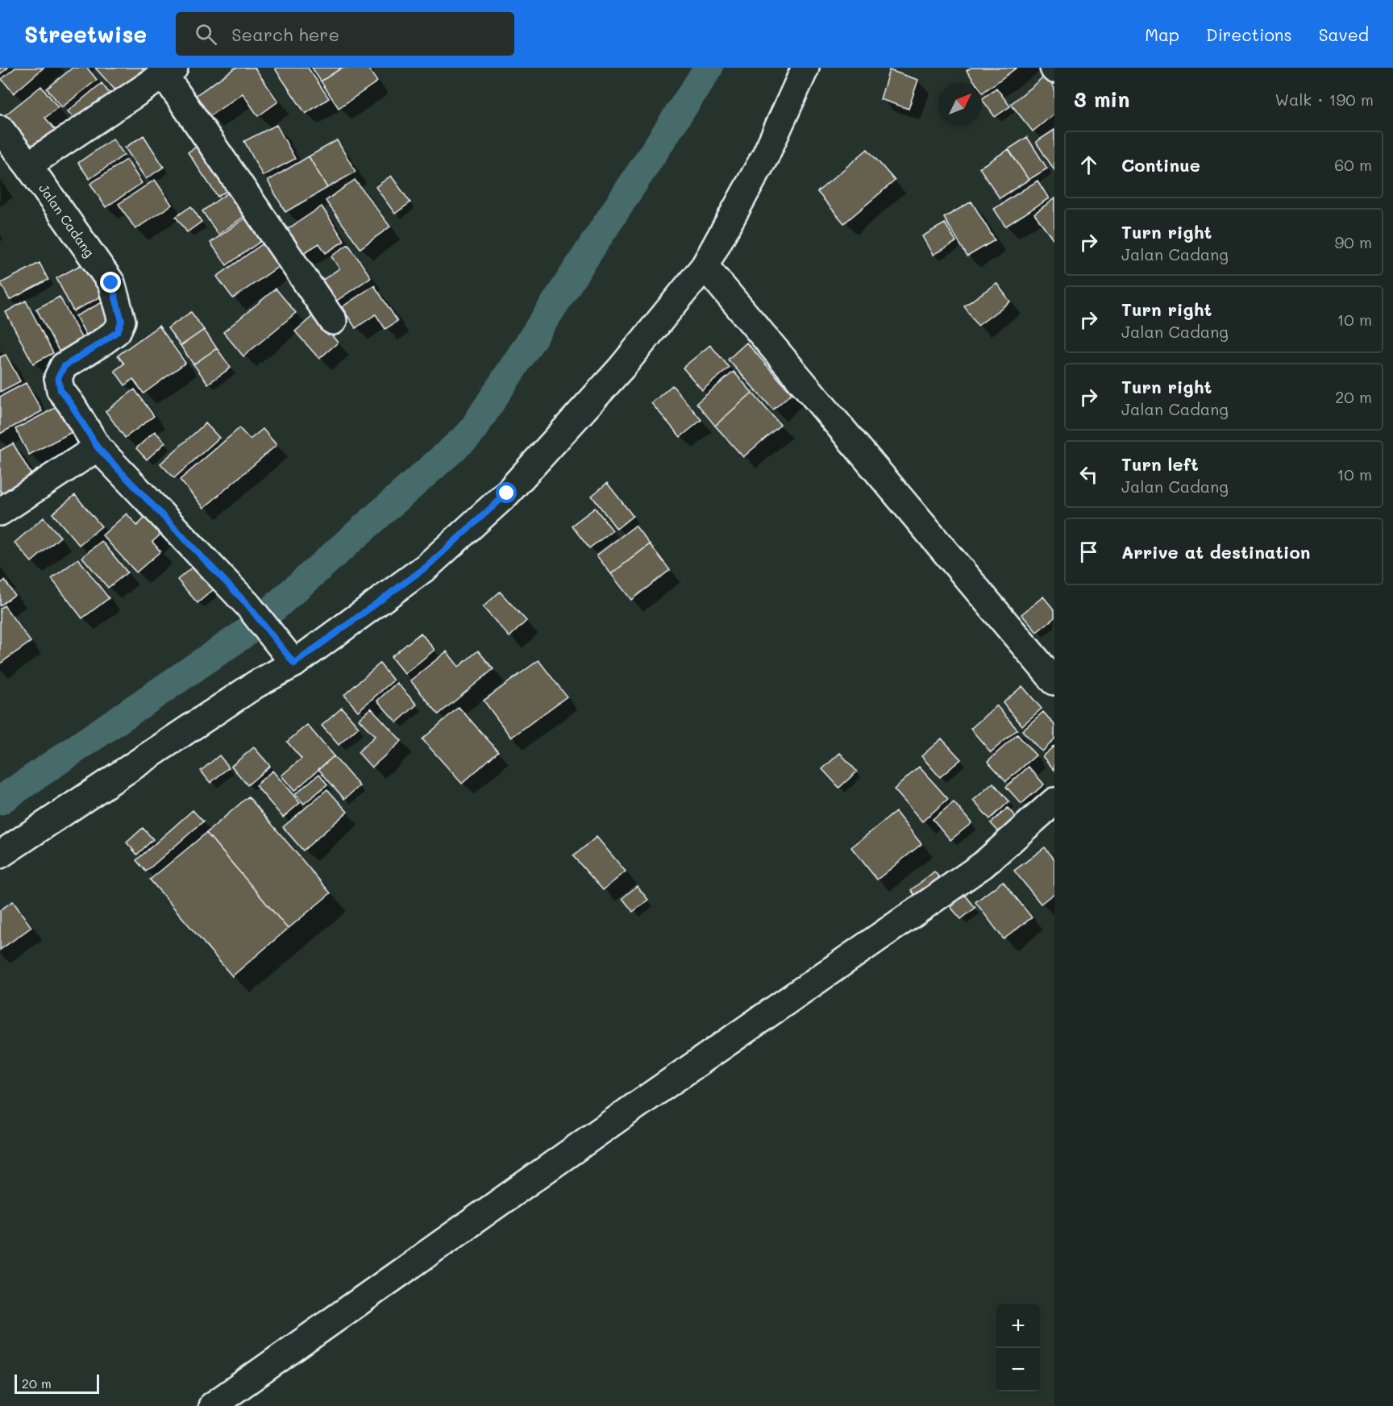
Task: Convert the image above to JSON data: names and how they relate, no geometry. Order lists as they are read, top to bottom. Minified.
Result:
{"streets":{"street":["Jalan Cadang"]},"scale_bar":"20 m","north":"top right","page":{"header":"Streetwise","search":"Search here","nav":["Map","Directions","Saved"],"heading":["3 min","Walk · 190 m"],"list":[["Continue","60 m"],["Turn right","Jalan Cadang","90 m"],["Turn right","Jalan Cadang","10 m"],["Turn right","Jalan Cadang","20 m"],["Turn left","Jalan Cadang","10 m"],"Arrive at destination"],"map_buttons":["+","−"],"scale":"20 m"}}
